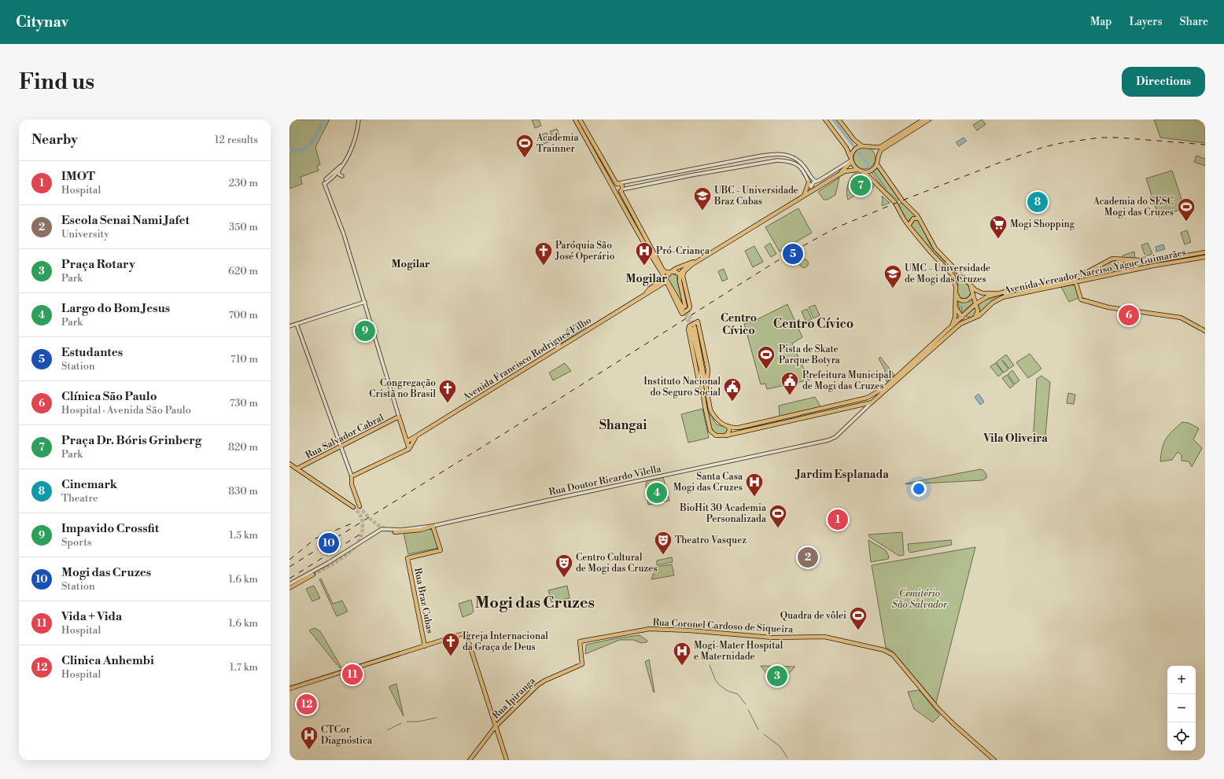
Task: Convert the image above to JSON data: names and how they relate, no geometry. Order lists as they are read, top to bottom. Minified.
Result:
{"streets":{"main road":["Avenida Vereador Narciso Yague Guimarães","Avenida Francisco Rodrigues Filho","Rua Salvador Cabral","Rua Braz Cubas","Rua Coronel Cardoso de Siqueira","Rua Ipiranga"],"street":["Rua Doutor Ricardo Vilella"]},"crossings":[["Avenida Vereador Narciso Yague Guimarães","Rua Doutor Ricardo Vilella"],["Rua Doutor Ricardo Vilella","Rua Braz Cubas"],["Rua Coronel Cardoso de Siqueira","Rua Ipiranga"]],"districts":["Mogilar","Mogilar","Centro Cívico","Centro Cívico","Shangai","Vila Oliveira","Jardim Esplanada","Mogi das Cruzes"],"parks":["Cemitério São Salvador"],"places":{"sports":["Academia Trainner","Academia do SESC Mogi das Cruzes","Pista de Skate Parque Botyra","BioHit 30 Academia Personalizada","Quadra de vôlei"],"school or university":["UBC - Universidade Braz Cubas","UMC - Universidade de Mogi das Cruzes"],"supermarket":["Mogi Shopping"],"church":["Paróquia São José Operário","Congregação Cristã no Brasil","Igreja Internacional da Graça de Deus"],"hospital":["Pró-Criança","Santa Casa Mogi das Cruzes","Mogi-Mater Hospital e Maternidade","CTCor Diagnóstica"],"public building":["Prefeitura Municipal de Mogi das Cruzes","Instituto Nacional do Seguro Social"],"theatre":["Theatro Vasquez","Centro Cultural de Mogi das Cruzes"]},"page":{"header":"Citynav","nav":["Map","Layers","Share"],"buttons":"Directions","title":"Find us","heading":["Nearby","12 results"],"list":[{"mark":"1","name":"IMOT","note":"Hospital","value":"230 m"},{"mark":"2","name":"Escola Senai Nami Jafet","note":"University","value":"350 m"},{"mark":"3","name":"Praça Rotary","note":"Park","value":"620 m"},{"mark":"4","name":"Largo do Bom Jesus","note":"Park","value":"700 m"},{"mark":"5","name":"Estudantes","note":"Station","value":"710 m"},{"mark":"6","name":"Clínica São Paulo","note":"Hospital · Avenida São Paulo","value":"730 m"},{"mark":"7","name":"Praça Dr. Bóris Grinberg","note":"Park","value":"820 m"},{"mark":"8","name":"Cinemark","note":"Theatre","value":"830 m"},{"mark":"9","name":"Impavido Crossfit","note":"Sports","value":"1.5 km"},{"mark":"10","name":"Mogi das Cruzes","note":"Station","value":"1.6 km"},{"mark":"11","name":"Vida + Vida","note":"Hospital","value":"1.6 km"},{"mark":"12","name":"Clinica Anhembi","note":"Hospital","value":"1.7 km"}],"pins":["7","8","5","6","9","4","1","10","2","11","3","12"],"map_buttons":["+","−"]}}
